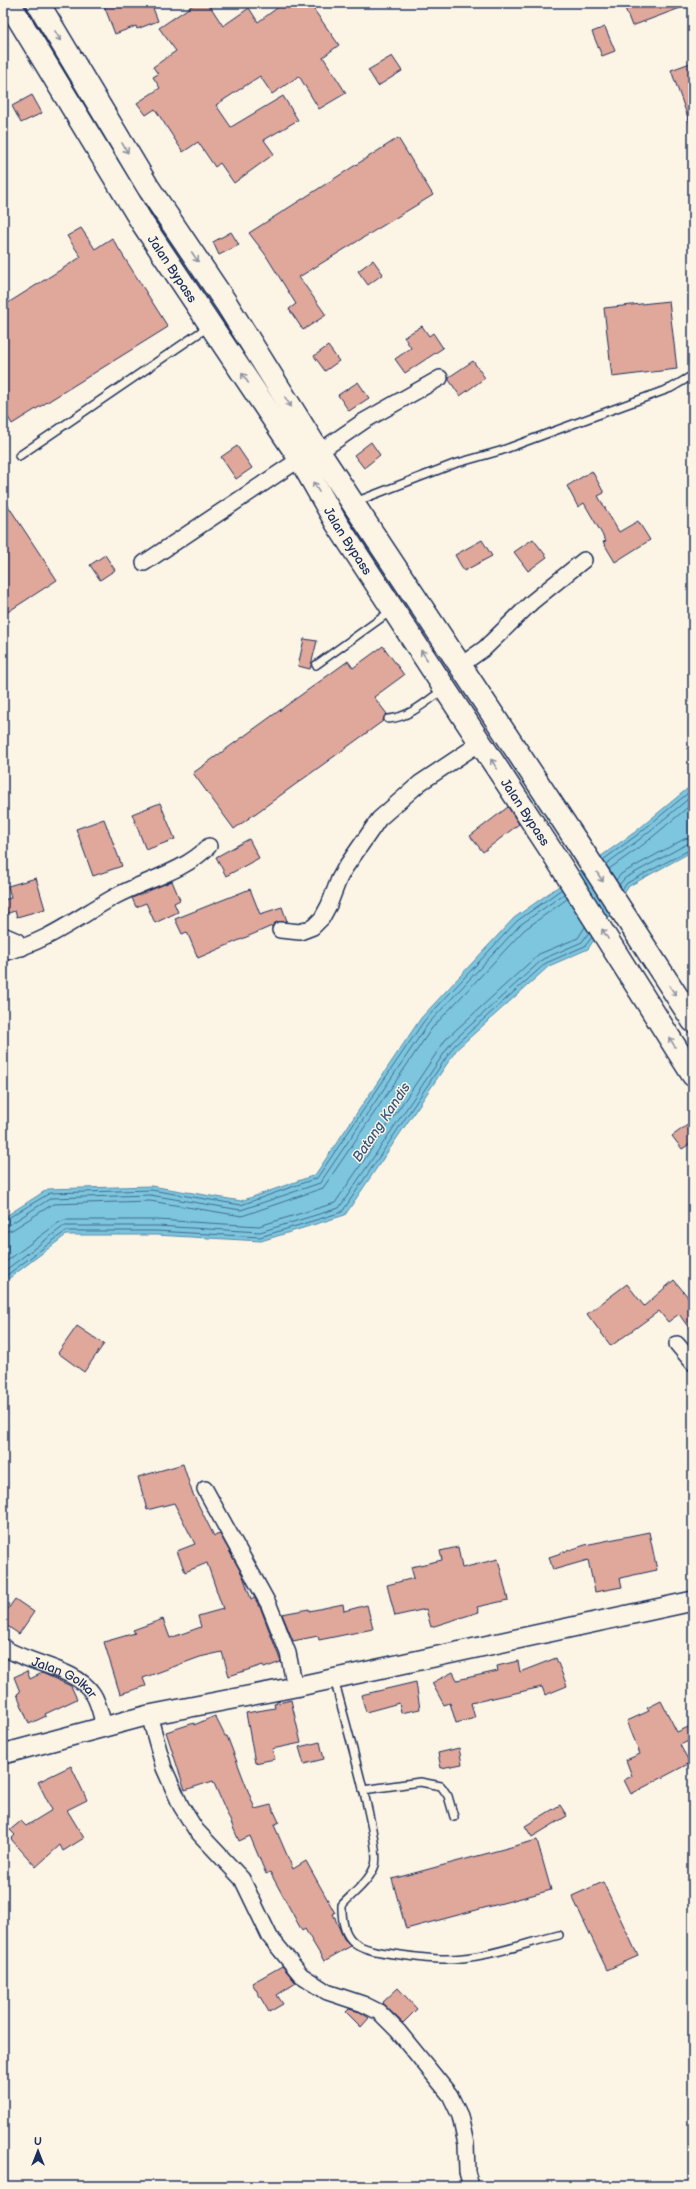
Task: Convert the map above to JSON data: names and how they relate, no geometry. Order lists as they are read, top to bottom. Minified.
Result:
{"streets":{"highway":["Jalan Bypass"],"street":["Jalan Golkar"]},"water":["Batang Kandis"],"north":"top"}
